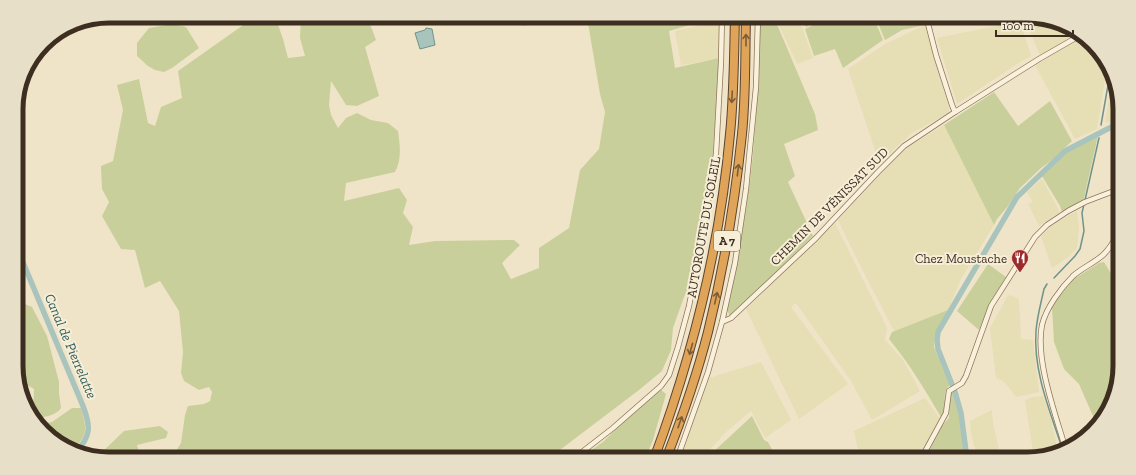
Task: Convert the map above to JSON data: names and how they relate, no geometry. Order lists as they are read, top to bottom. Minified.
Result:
{"streets":{"highway":["AUTOROUTE DU SOLEIL","A 7"],"street":["CHEMIN DE VÉNISSAT SUD"]},"water":["Canal de Pierrelatte"],"places":{"restaurant":["Chez Moustache"]},"scale_bar":"100 m"}
